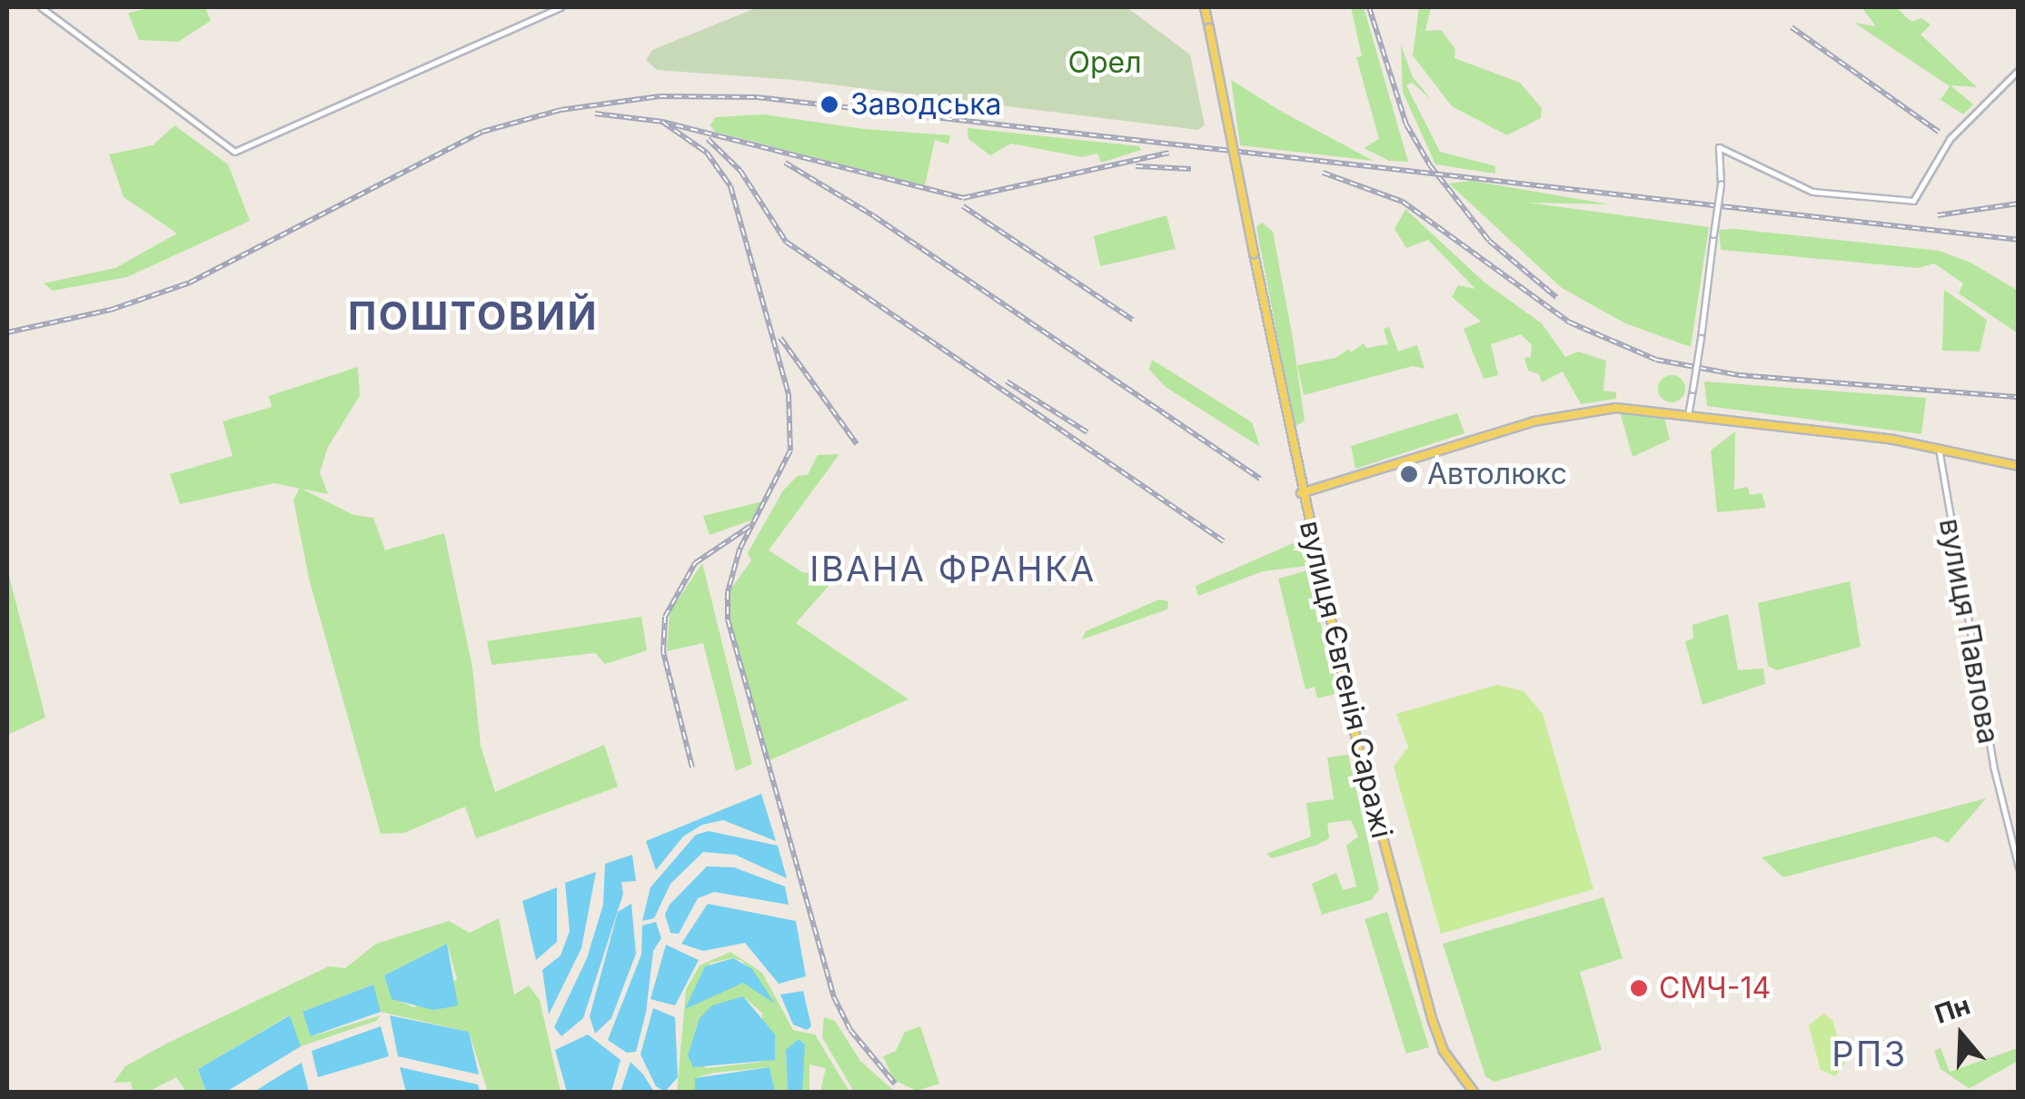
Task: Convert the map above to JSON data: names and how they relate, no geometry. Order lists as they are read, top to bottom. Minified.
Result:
{"streets":{"main road":["вулиця Євгенія Саражі"],"street":["вулиця Павлова"]},"districts":["ПОШТОВИЙ","ІВАНА ФРАНКА","РПЗ"],"parks":["Орел"],"places":["Заводська","Автолюкс","СМЧ-14"],"north":"top"}
